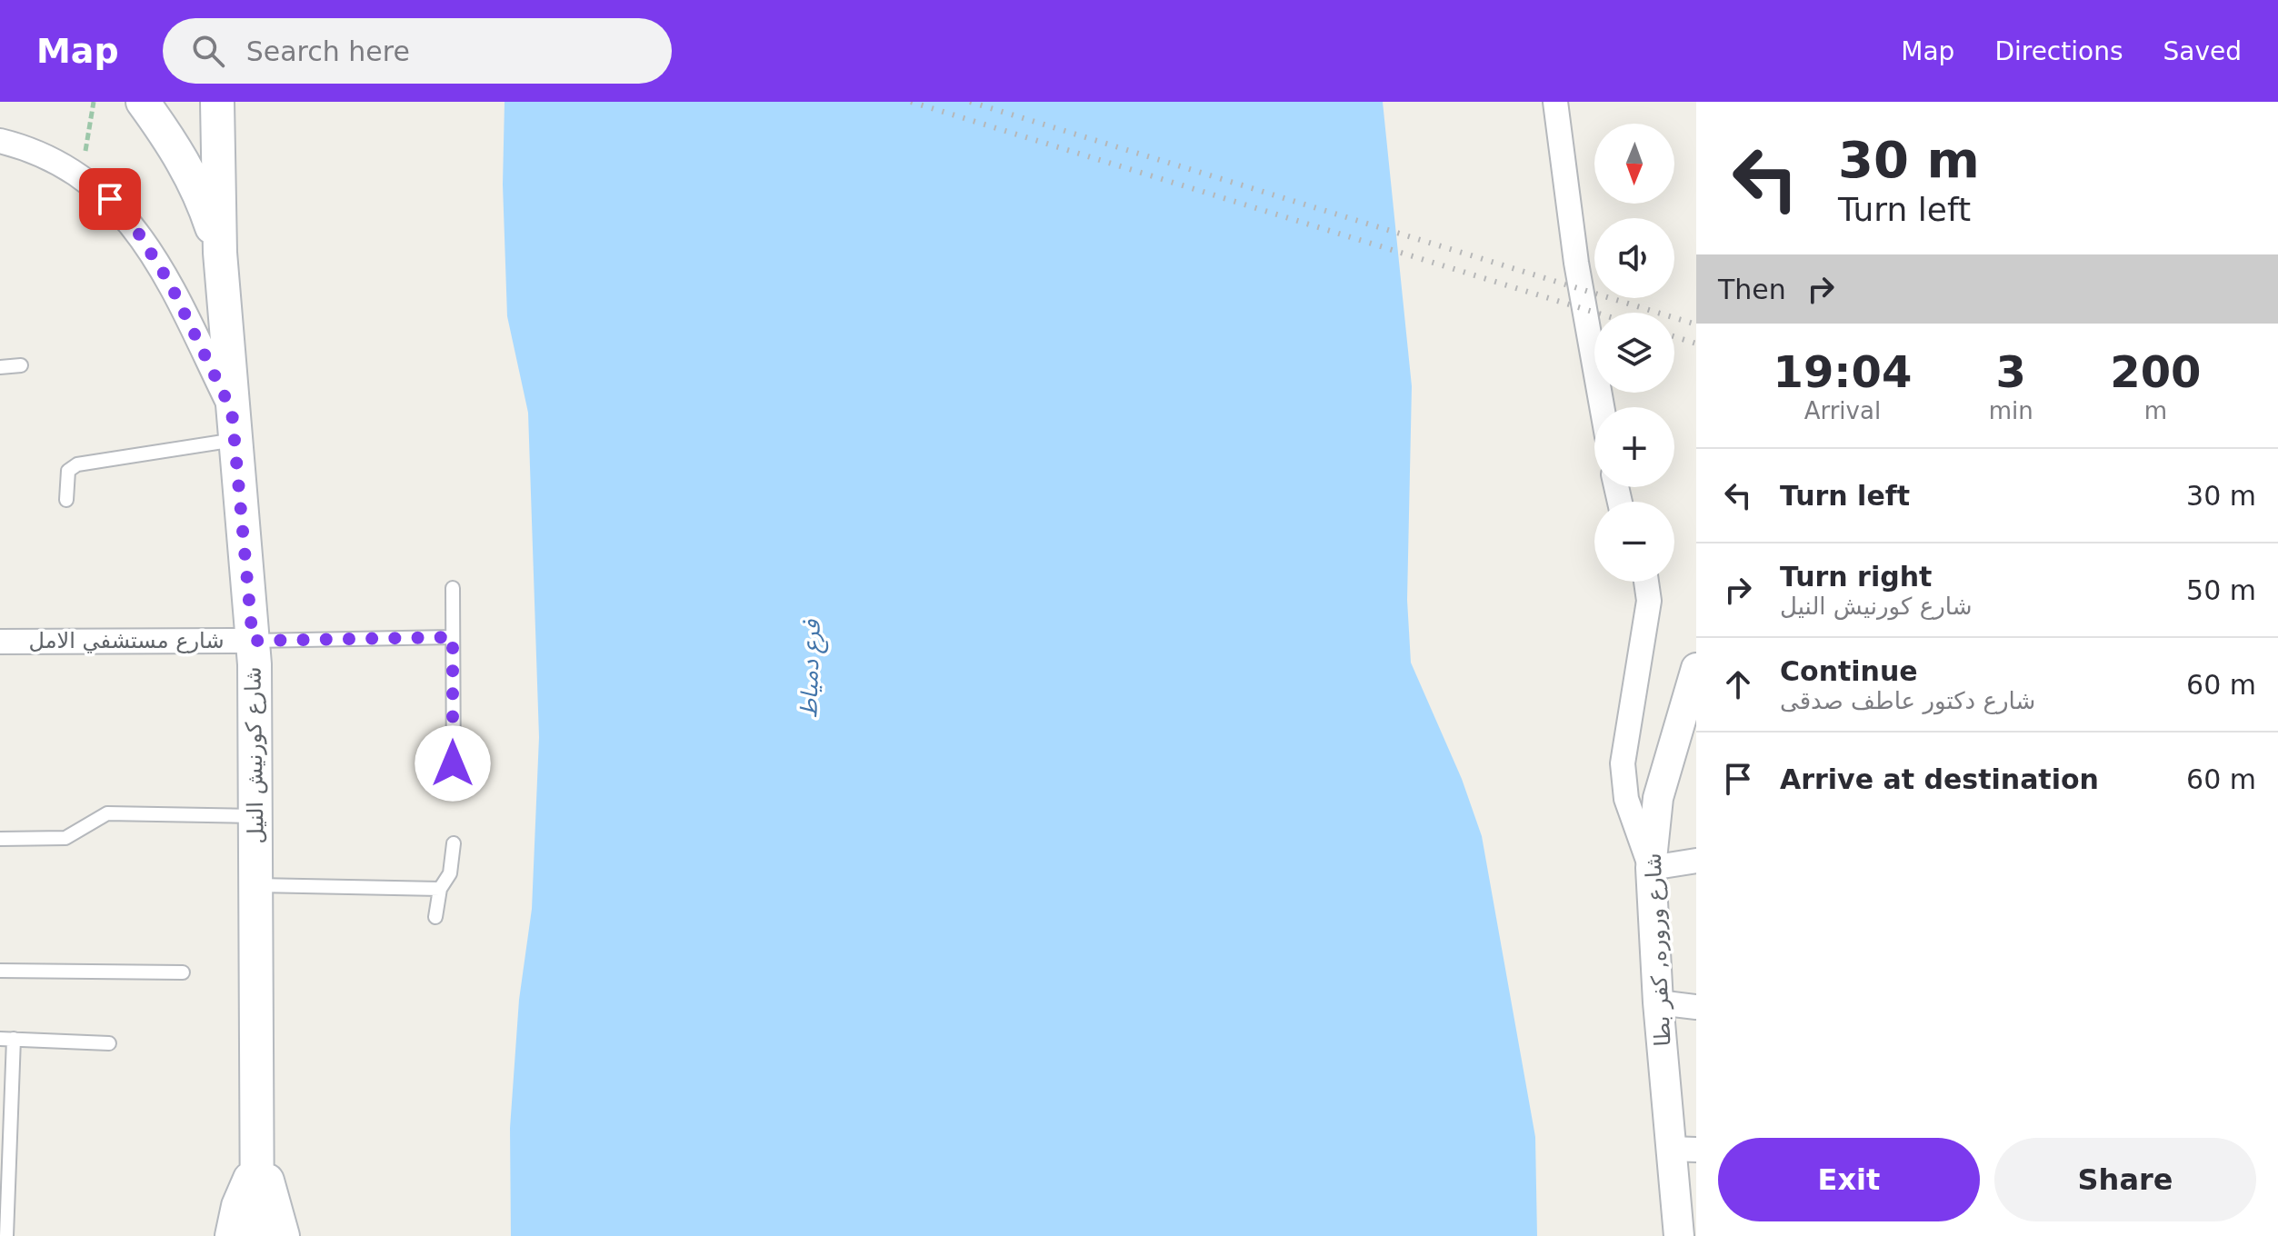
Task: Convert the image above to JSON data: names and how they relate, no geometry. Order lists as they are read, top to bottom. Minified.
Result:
{"streets":{"main road":["شارع كورنيش النيل"],"street":["شارع مستشفي الامل","شارع وروره, كفر بطا"]},"crossings":[["شارع مستشفي الامل","شارع كورنيش النيل"]],"water":["فرع دمياط"],"north":"bottom","page":{"header":"Map","search":"Search here","nav":["Map","Directions","Saved"],"turn":["30 m","Turn left"],"map_buttons":["+","−"],"then":"Then","eta":["19:04","Arrival","3","min","200","m"],"list":[{"name":"Turn left","value":"30 m"},{"name":"Turn right","note":"شارع كورنيش النيل","value":"50 m"},{"name":"Continue","note":"شارع دكتور عاطف صدقى","value":"60 m"},{"name":"Arrive at destination","value":"60 m"}],"buttons":["Exit","Share"]}}
